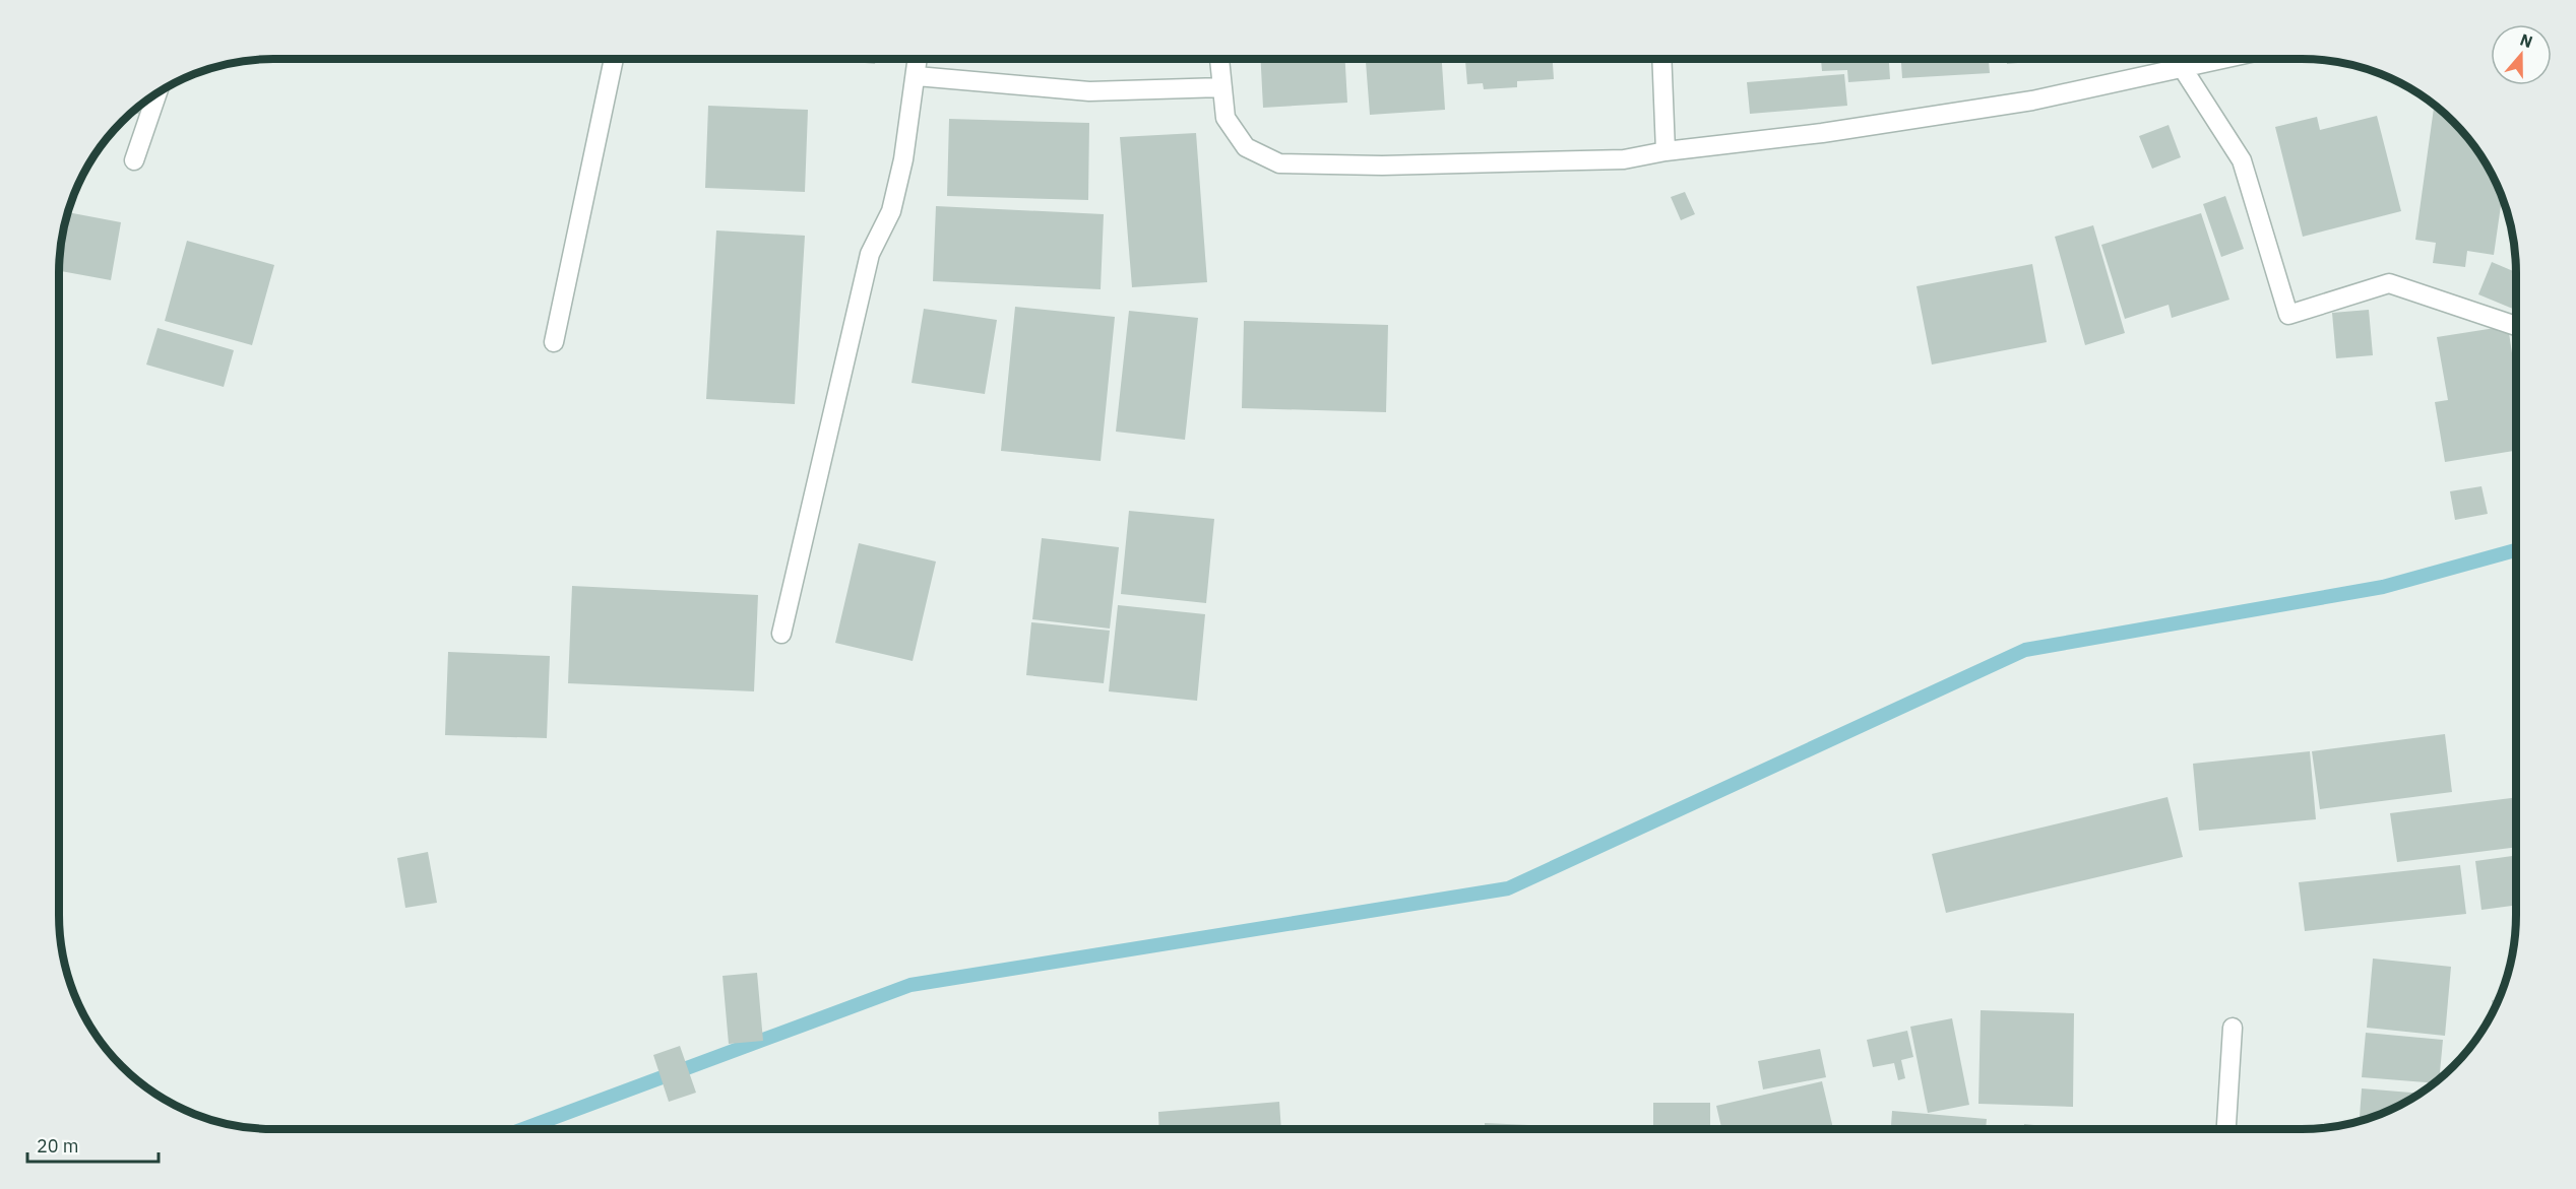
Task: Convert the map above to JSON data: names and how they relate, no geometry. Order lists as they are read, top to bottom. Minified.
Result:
{"scale_bar":"20 m","north":"top"}
